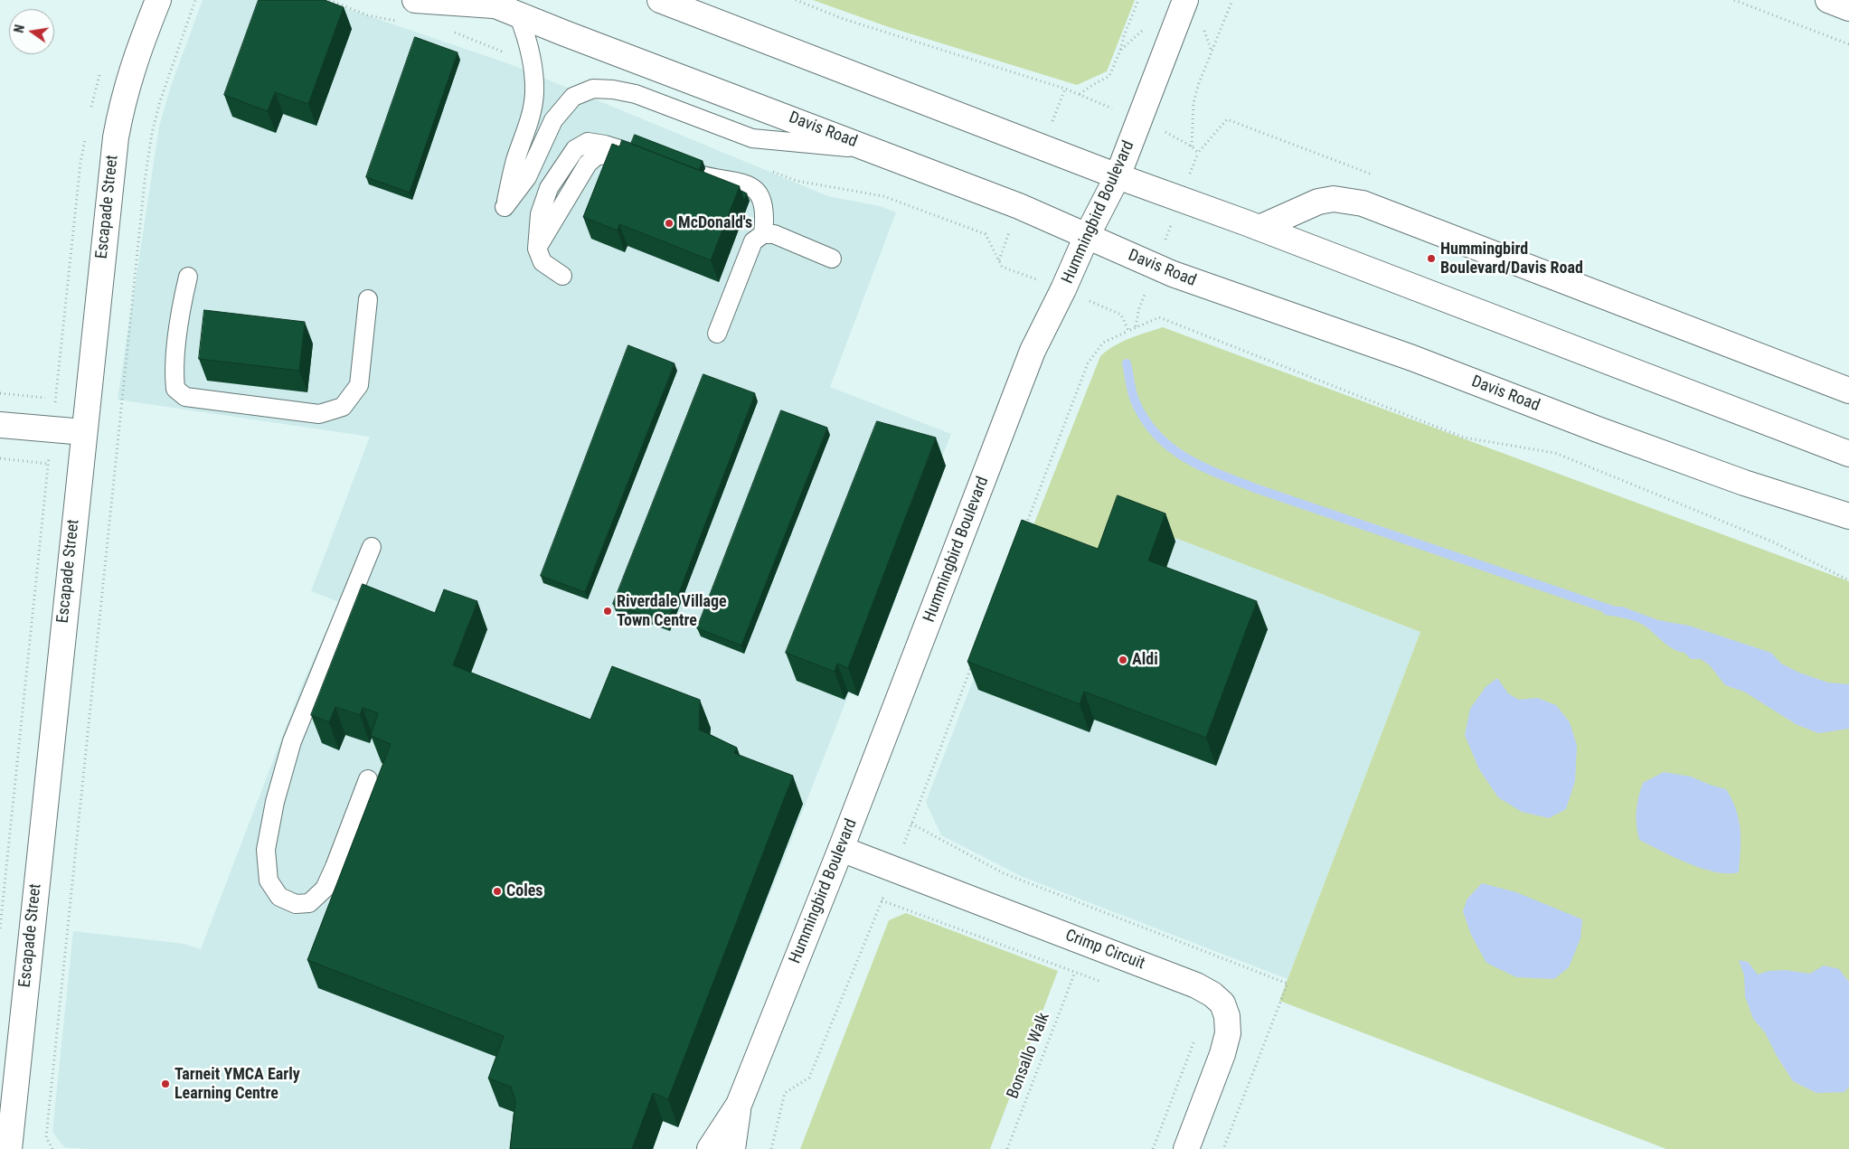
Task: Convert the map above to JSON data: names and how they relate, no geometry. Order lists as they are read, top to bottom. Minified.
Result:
{"streets":{"street":["Davis Road","Escapade Street","Hummingbird Boulevard","Crimp Circuit"],"path":["Bonsallo Walk"]},"crossings":[["Davis Road","Hummingbird Boulevard"],["Hummingbird Boulevard","Crimp Circuit"]],"places":["McDonald's","Hummingbird Boulevard/Davis Road","Riverdale Village Town Centre","Aldi","Coles","Tarneit YMCA Early Learning Centre"],"north":"left"}
